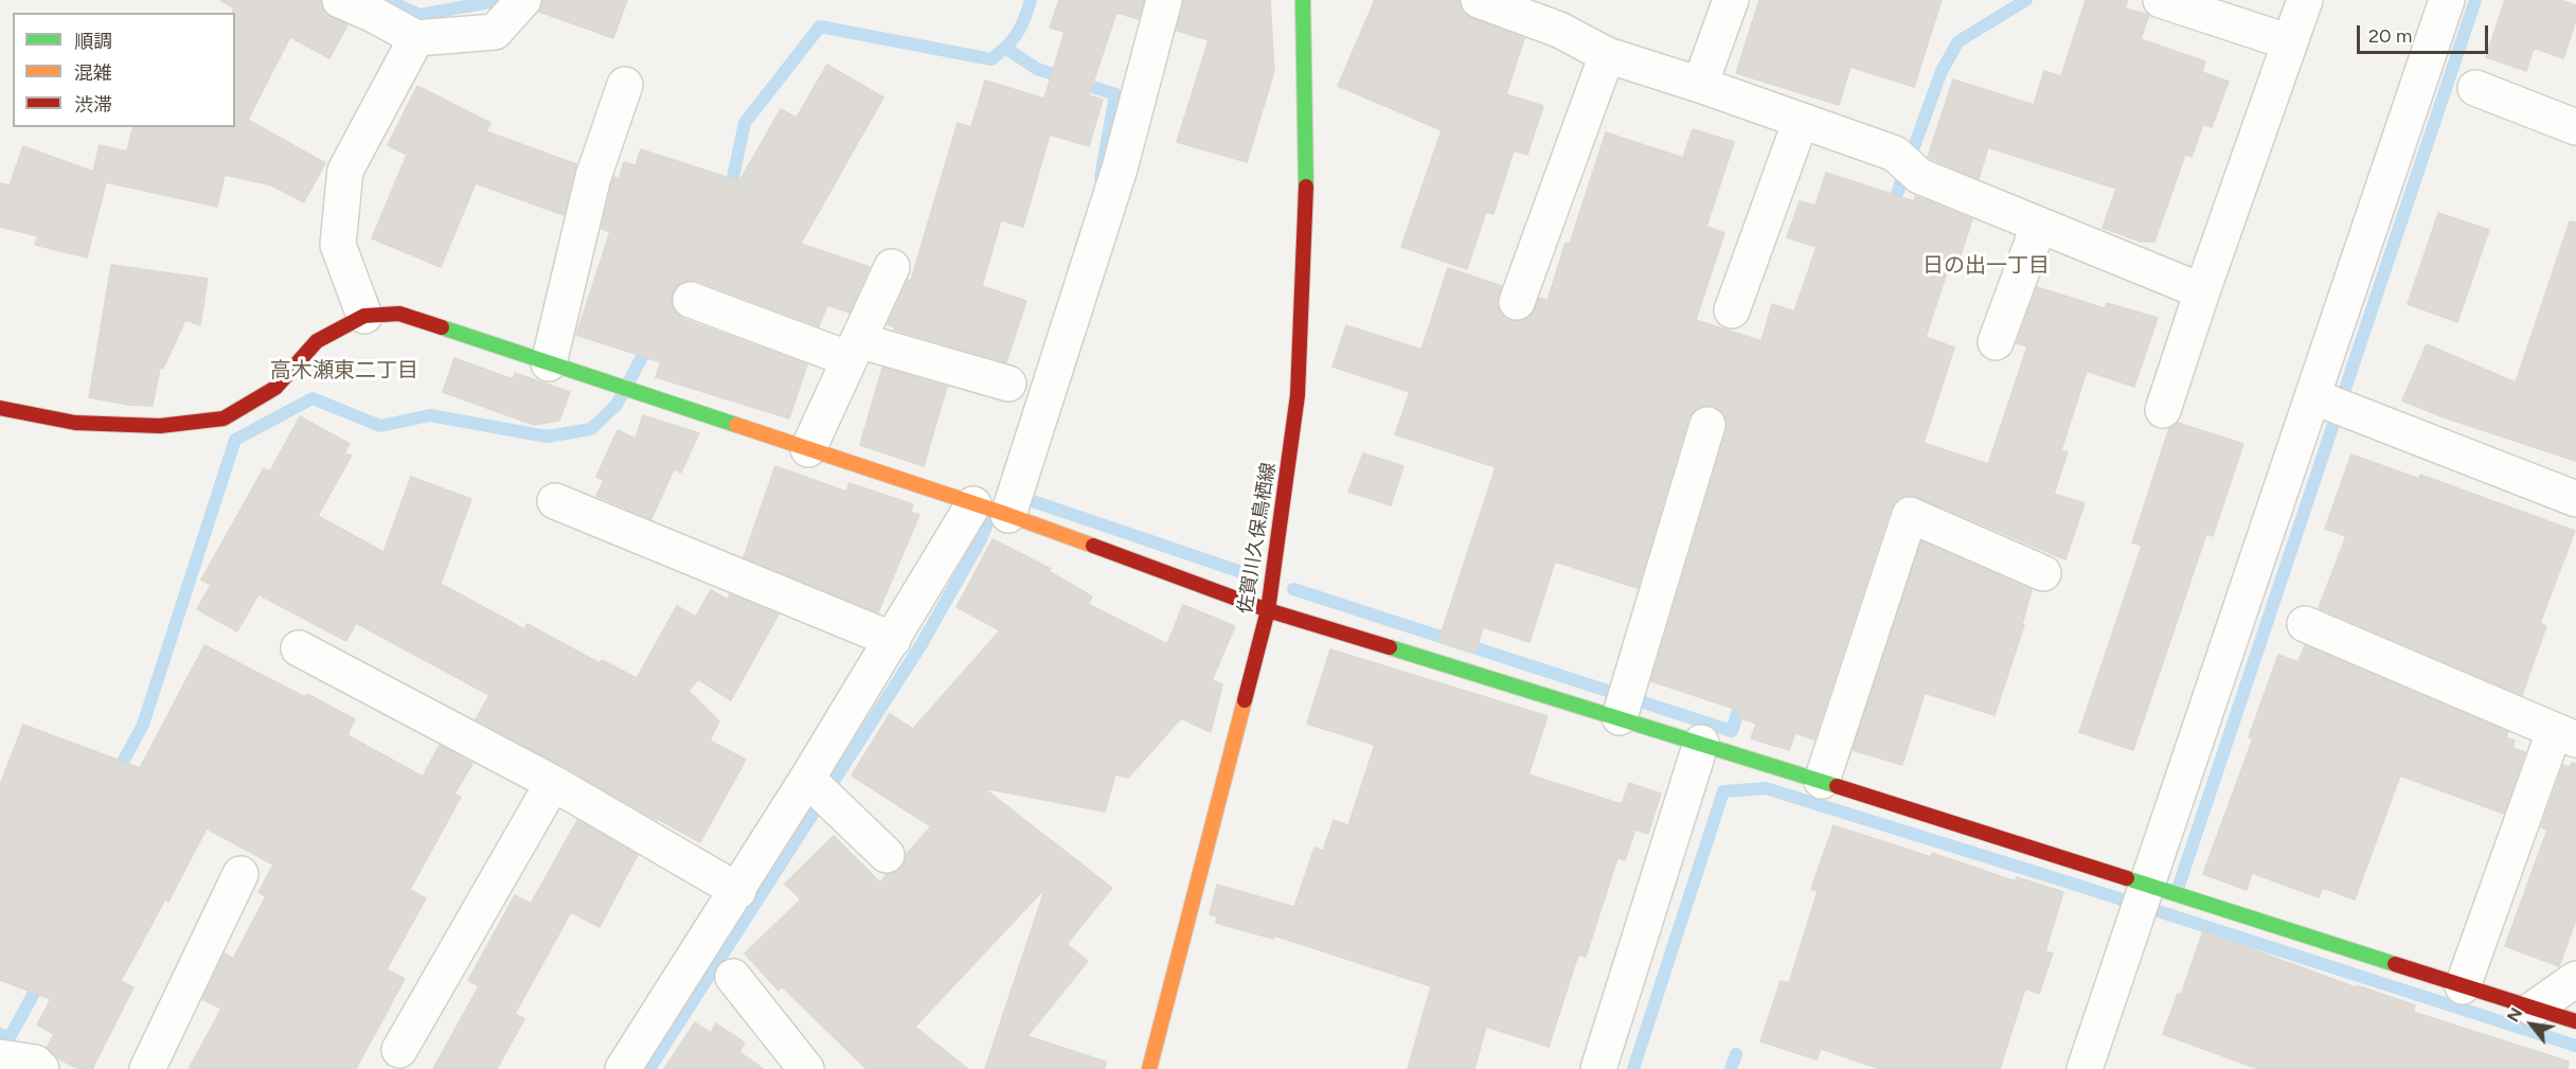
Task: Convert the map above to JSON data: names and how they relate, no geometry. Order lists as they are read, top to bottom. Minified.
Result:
{"streets":{"street":["佐賀川久保鳥栖線"]},"districts":["日の出一丁目","高木瀬東二丁目"],"legend":["順調","混雑","渋滞"],"scale_bar":"20 m","north":"top left"}
